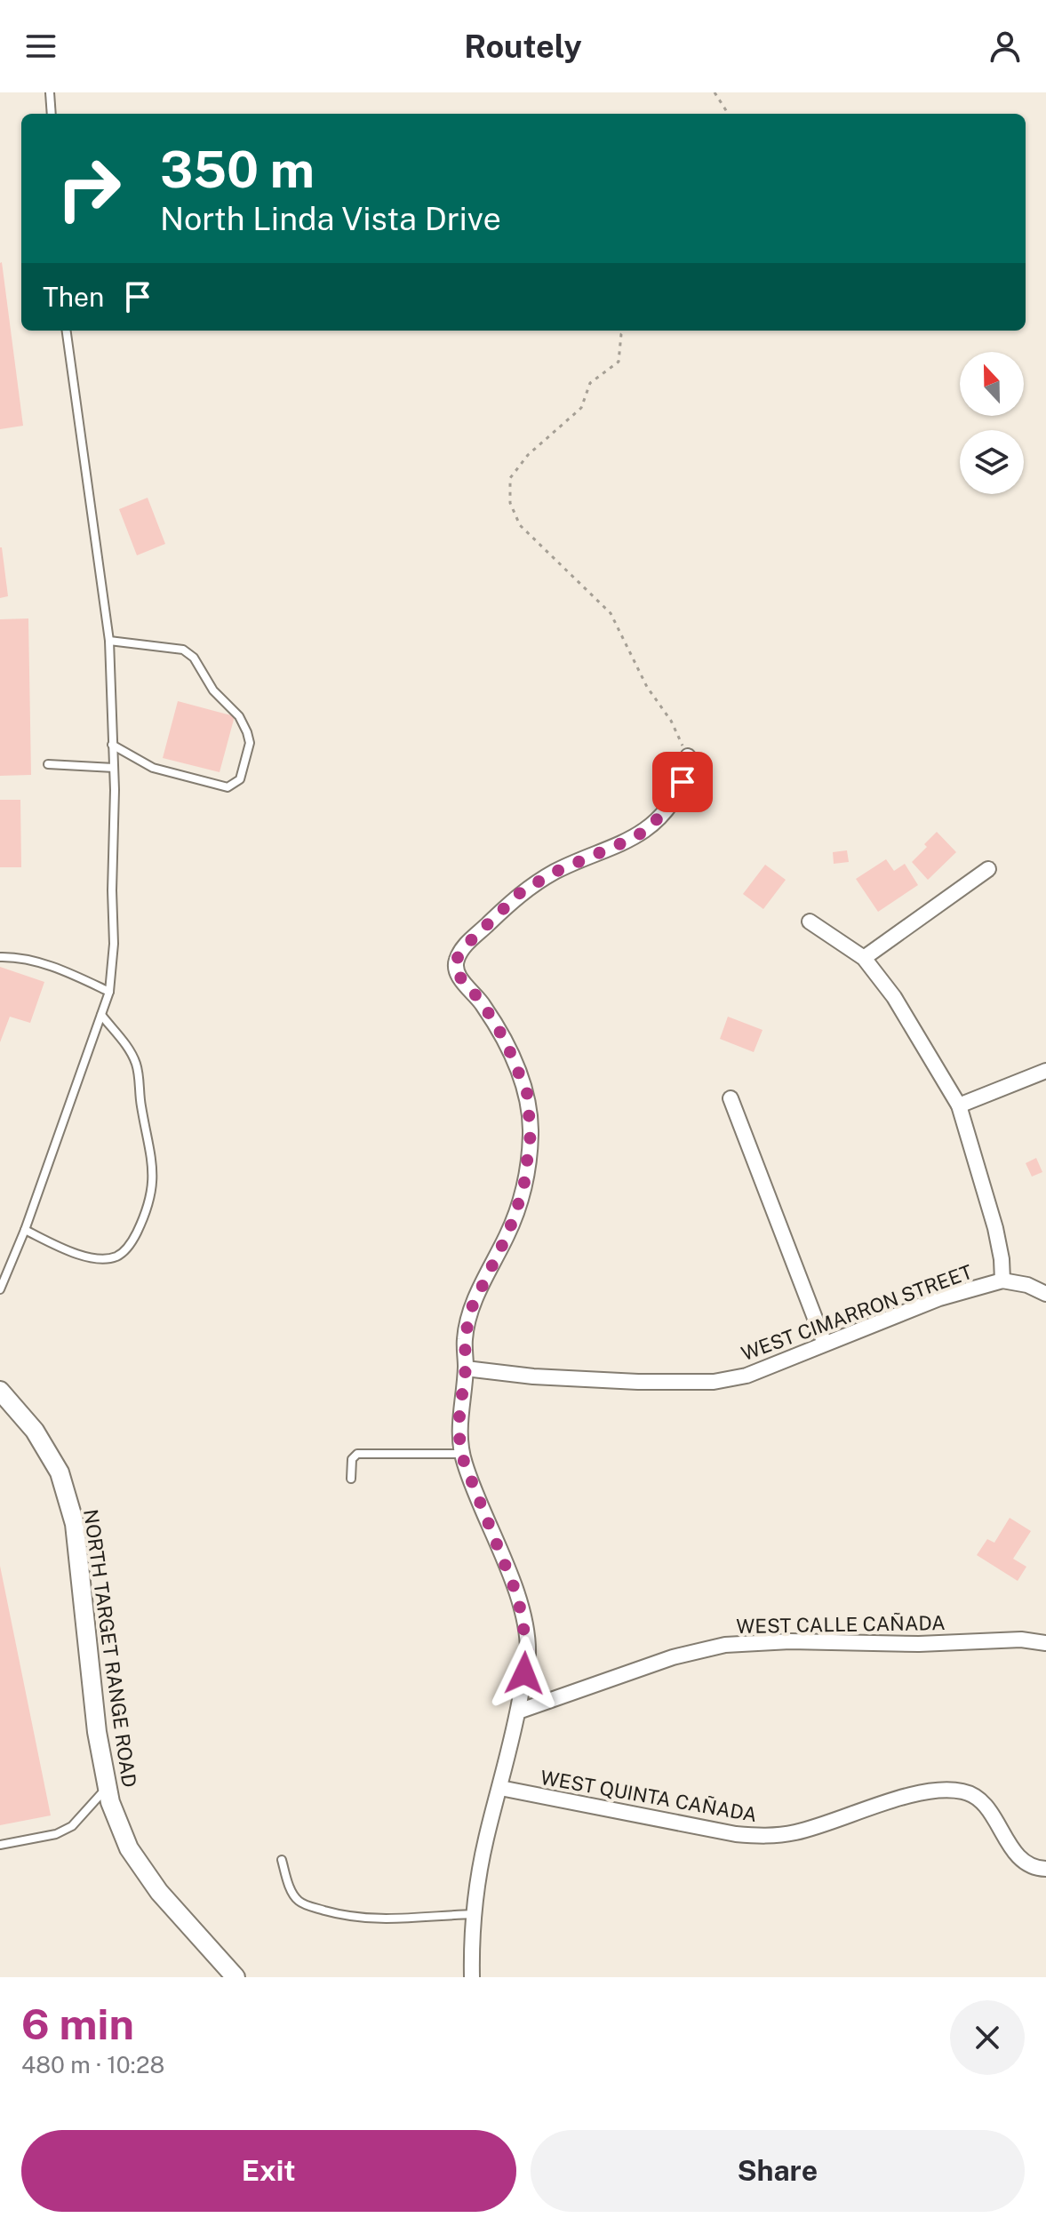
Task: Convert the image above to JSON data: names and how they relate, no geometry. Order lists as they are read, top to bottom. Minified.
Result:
{"streets":{"street":["WEST CIMARRON STREET","WEST CALLE CAÑADA","NORTH TARGET RANGE ROAD","WEST QUINTA CAÑADA"]},"north":"top","page":{"header":"Routely","turn":["350 m","North Linda Vista Drive"],"then":"Then","heading":["6 min","480 m · 10:28"],"buttons":["Exit","Share"]}}
